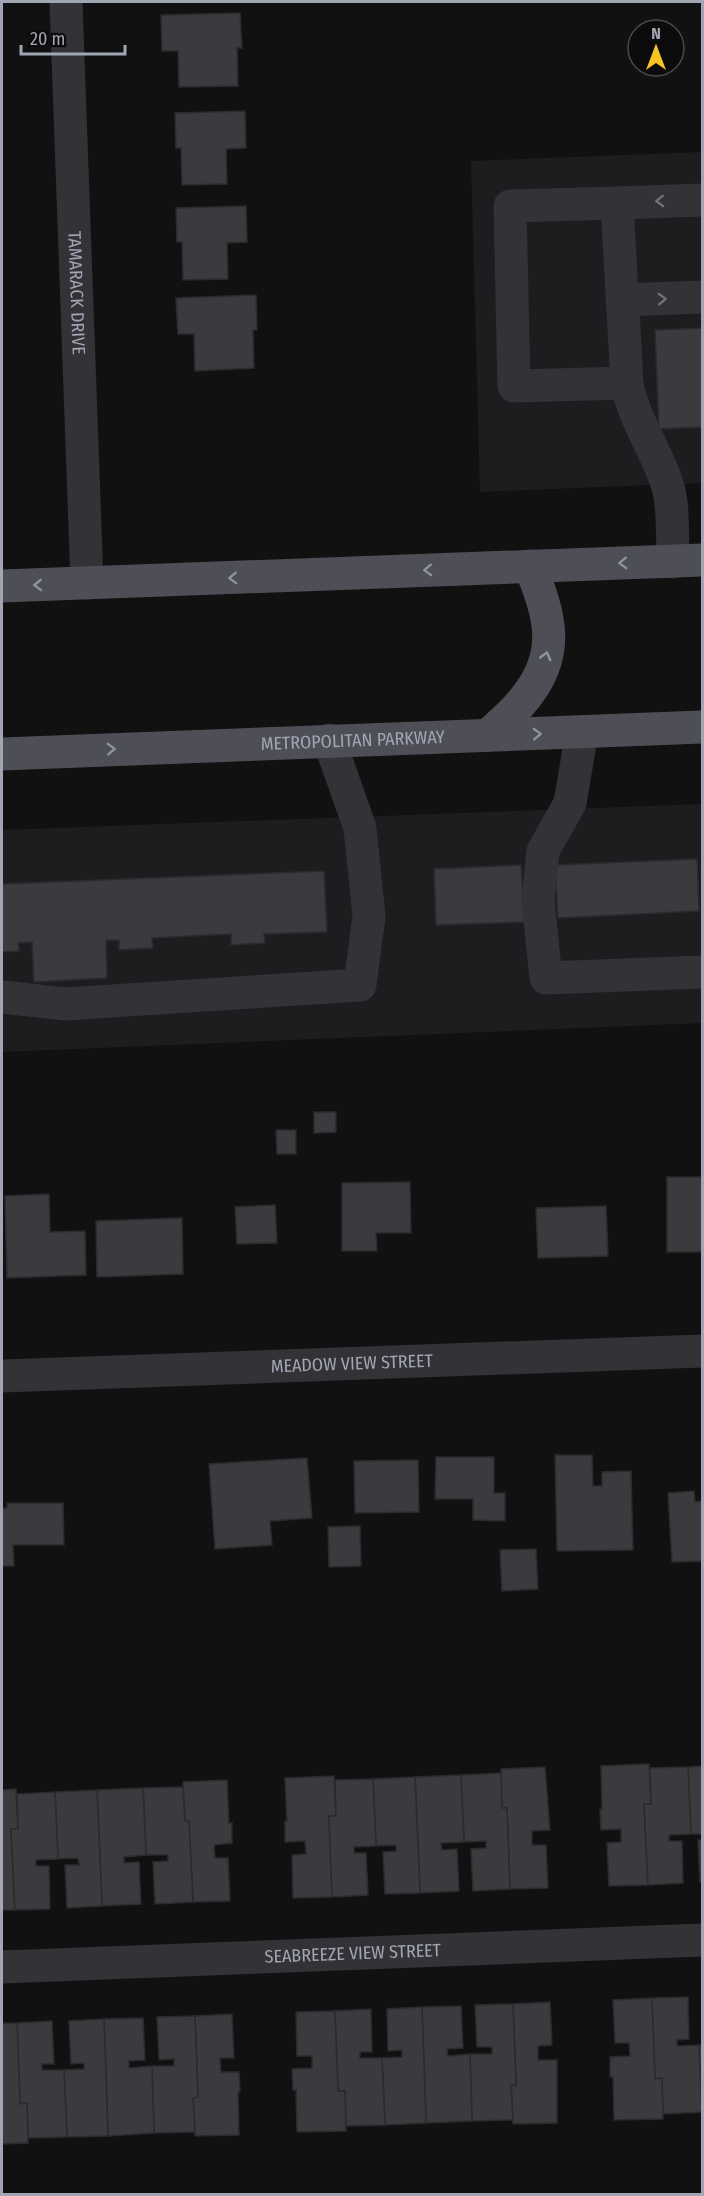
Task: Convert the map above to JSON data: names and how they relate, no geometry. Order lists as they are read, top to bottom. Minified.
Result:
{"streets":{"main road":["METROPOLITAN PARKWAY"],"street":["TAMARACK DRIVE","MEADOW VIEW STREET","SEABREEZE VIEW STREET"]},"scale_bar":"20 m","north":"top"}
